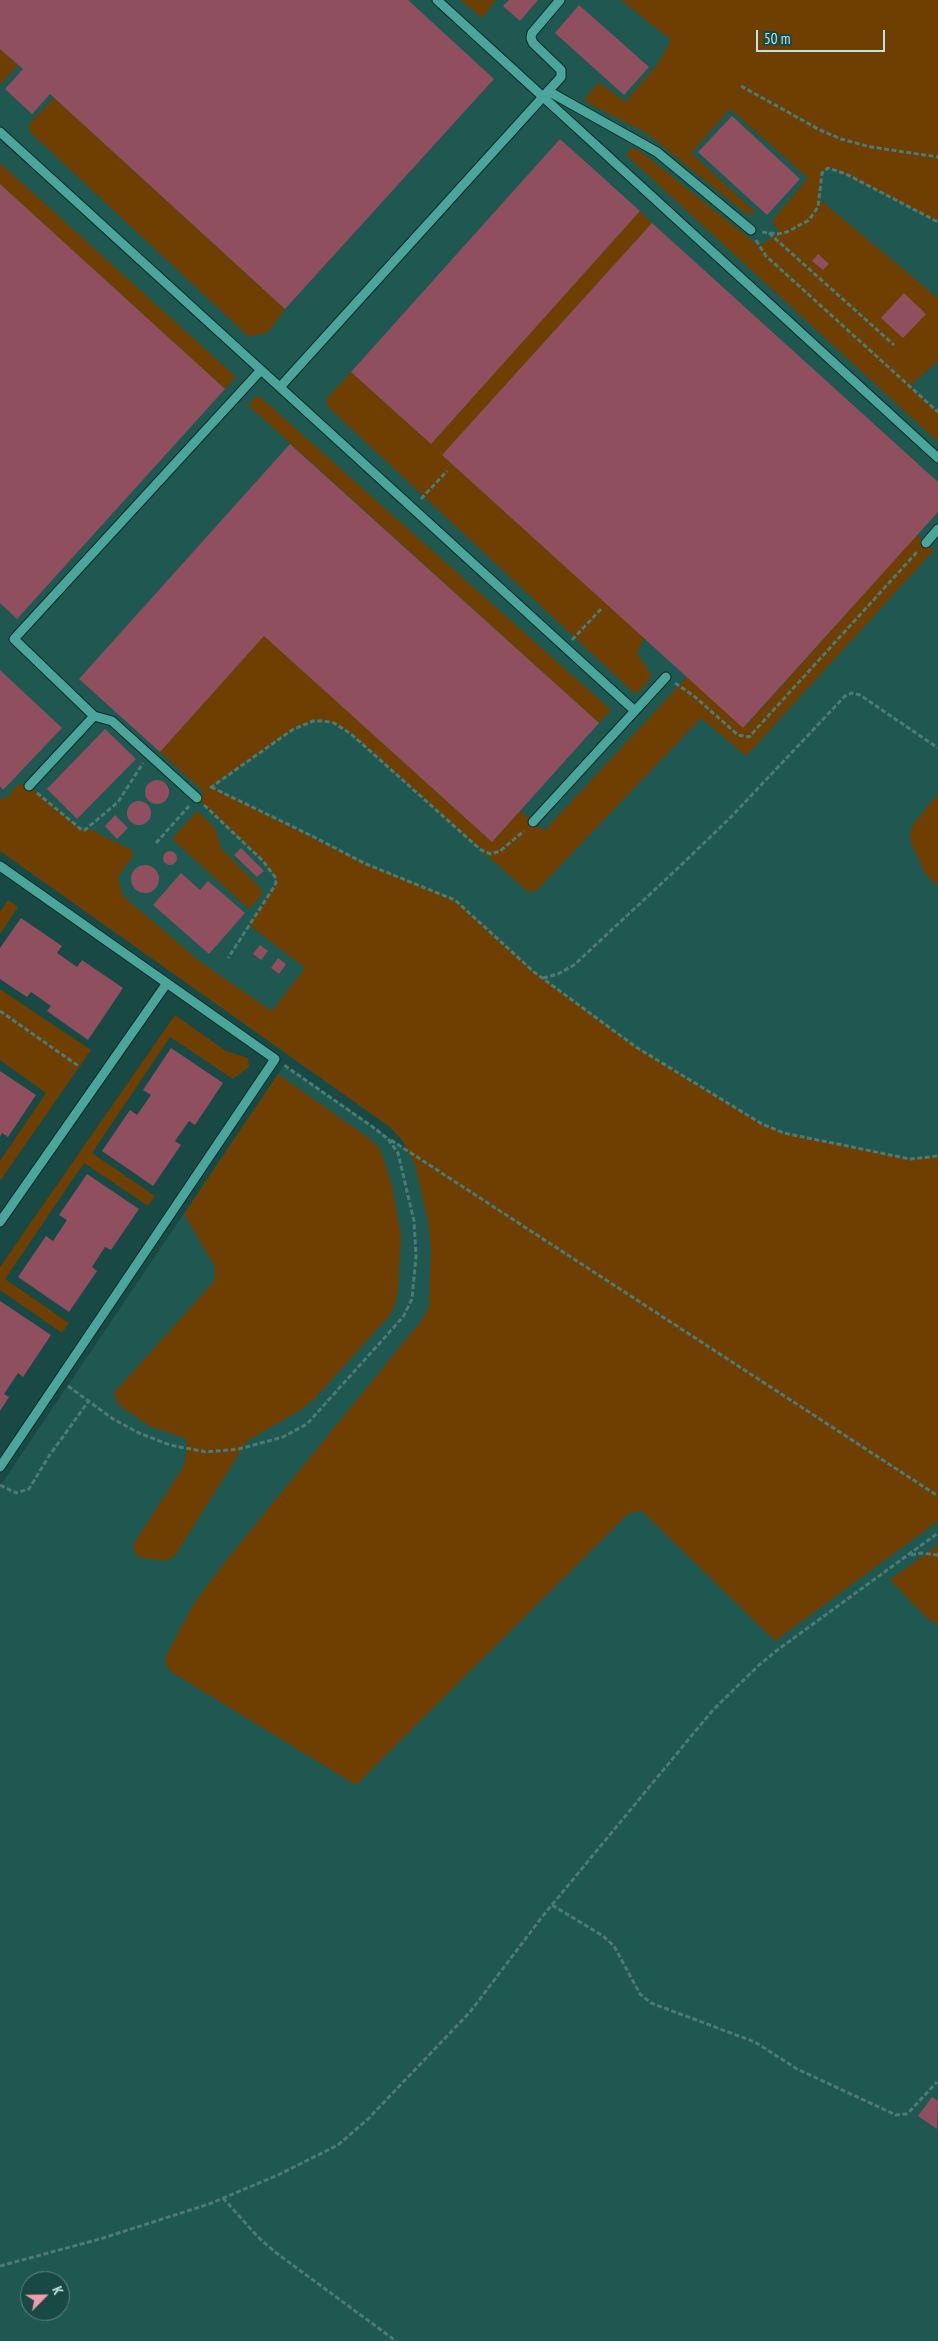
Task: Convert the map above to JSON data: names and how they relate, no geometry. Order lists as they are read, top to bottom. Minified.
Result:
{"scale_bar":"50 m","north":"top right"}
